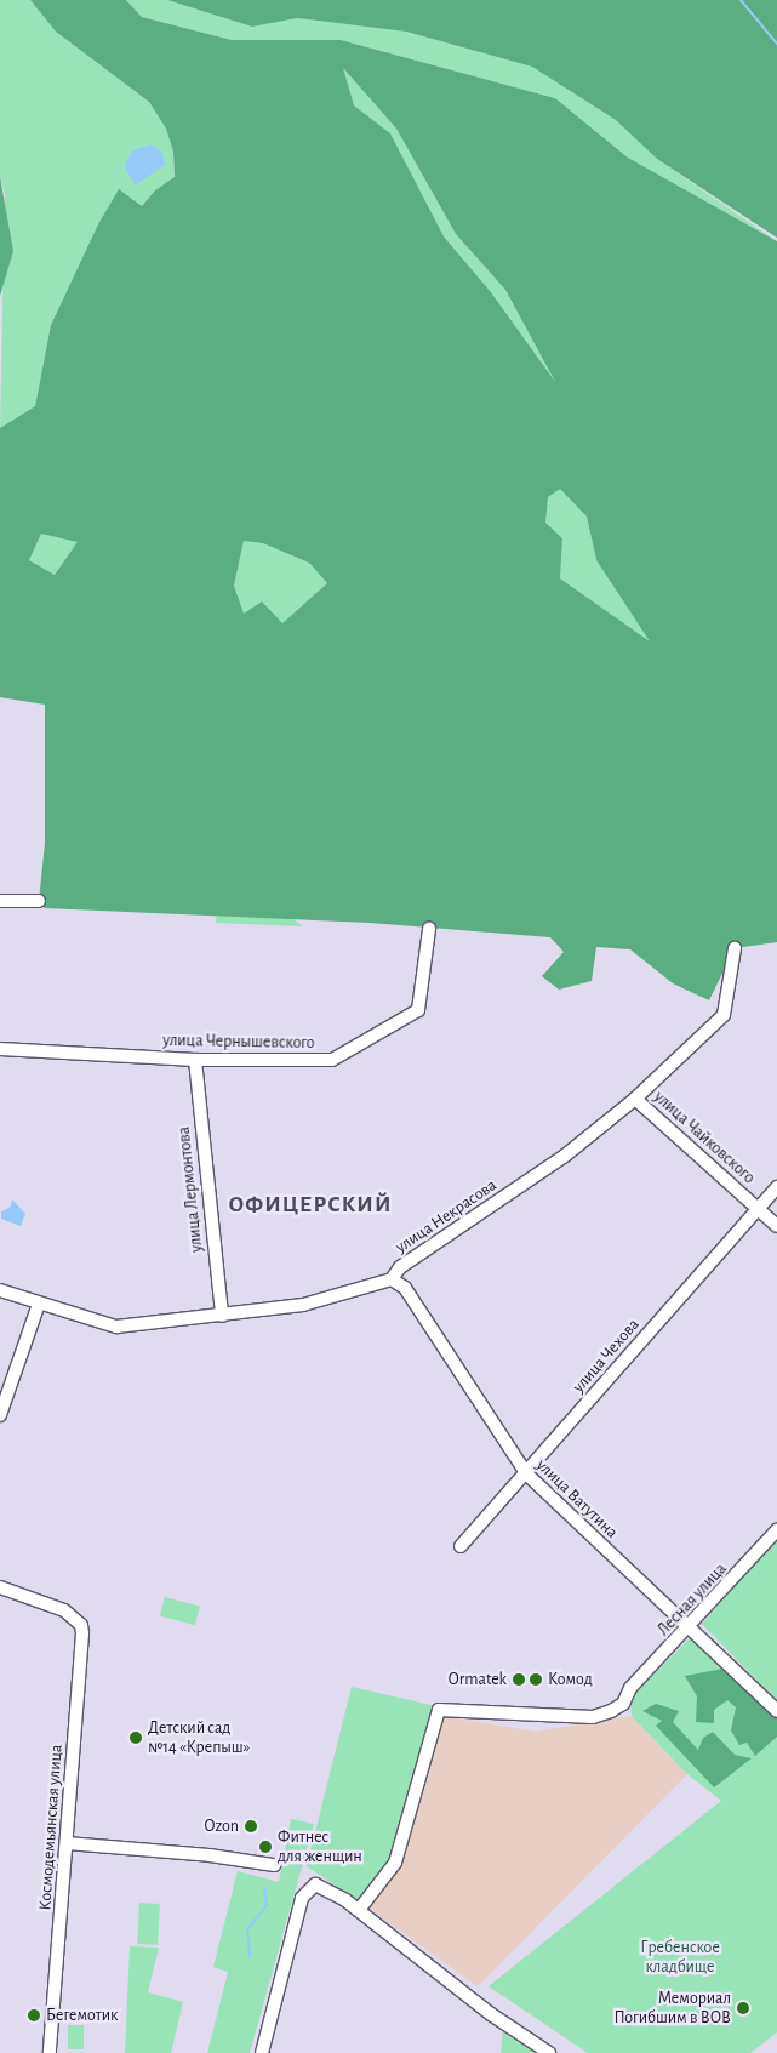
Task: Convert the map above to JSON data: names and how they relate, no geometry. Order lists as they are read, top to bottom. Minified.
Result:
{"streets":{"street":["улица Чернышевского","улица Чайковского","улица Лермонтова","улица Некрасова","улица Чехова","улица Ватутина","Лесная улица","Космодемьянская улица"]},"crossings":[["улица Чернышевского","улица Лермонтова"],["улица Чайковского","улица Некрасова"],["улица Чайковского","улица Чехова"],["улица Некрасова","улица Ватутина"],["улица Чехова","улица Ватутина"],["улица Ватутина","Лесная улица"]],"districts":["ОФИЦЕРСКИЙ"],"parks":["Гребенское кладбище"],"places":["Ormatek","Комод","Детский сад №14 «Крепыш»","Ozon","Фитнес для женщин","Мемориал Погибшим в ВОВ","Бегемотик"]}
